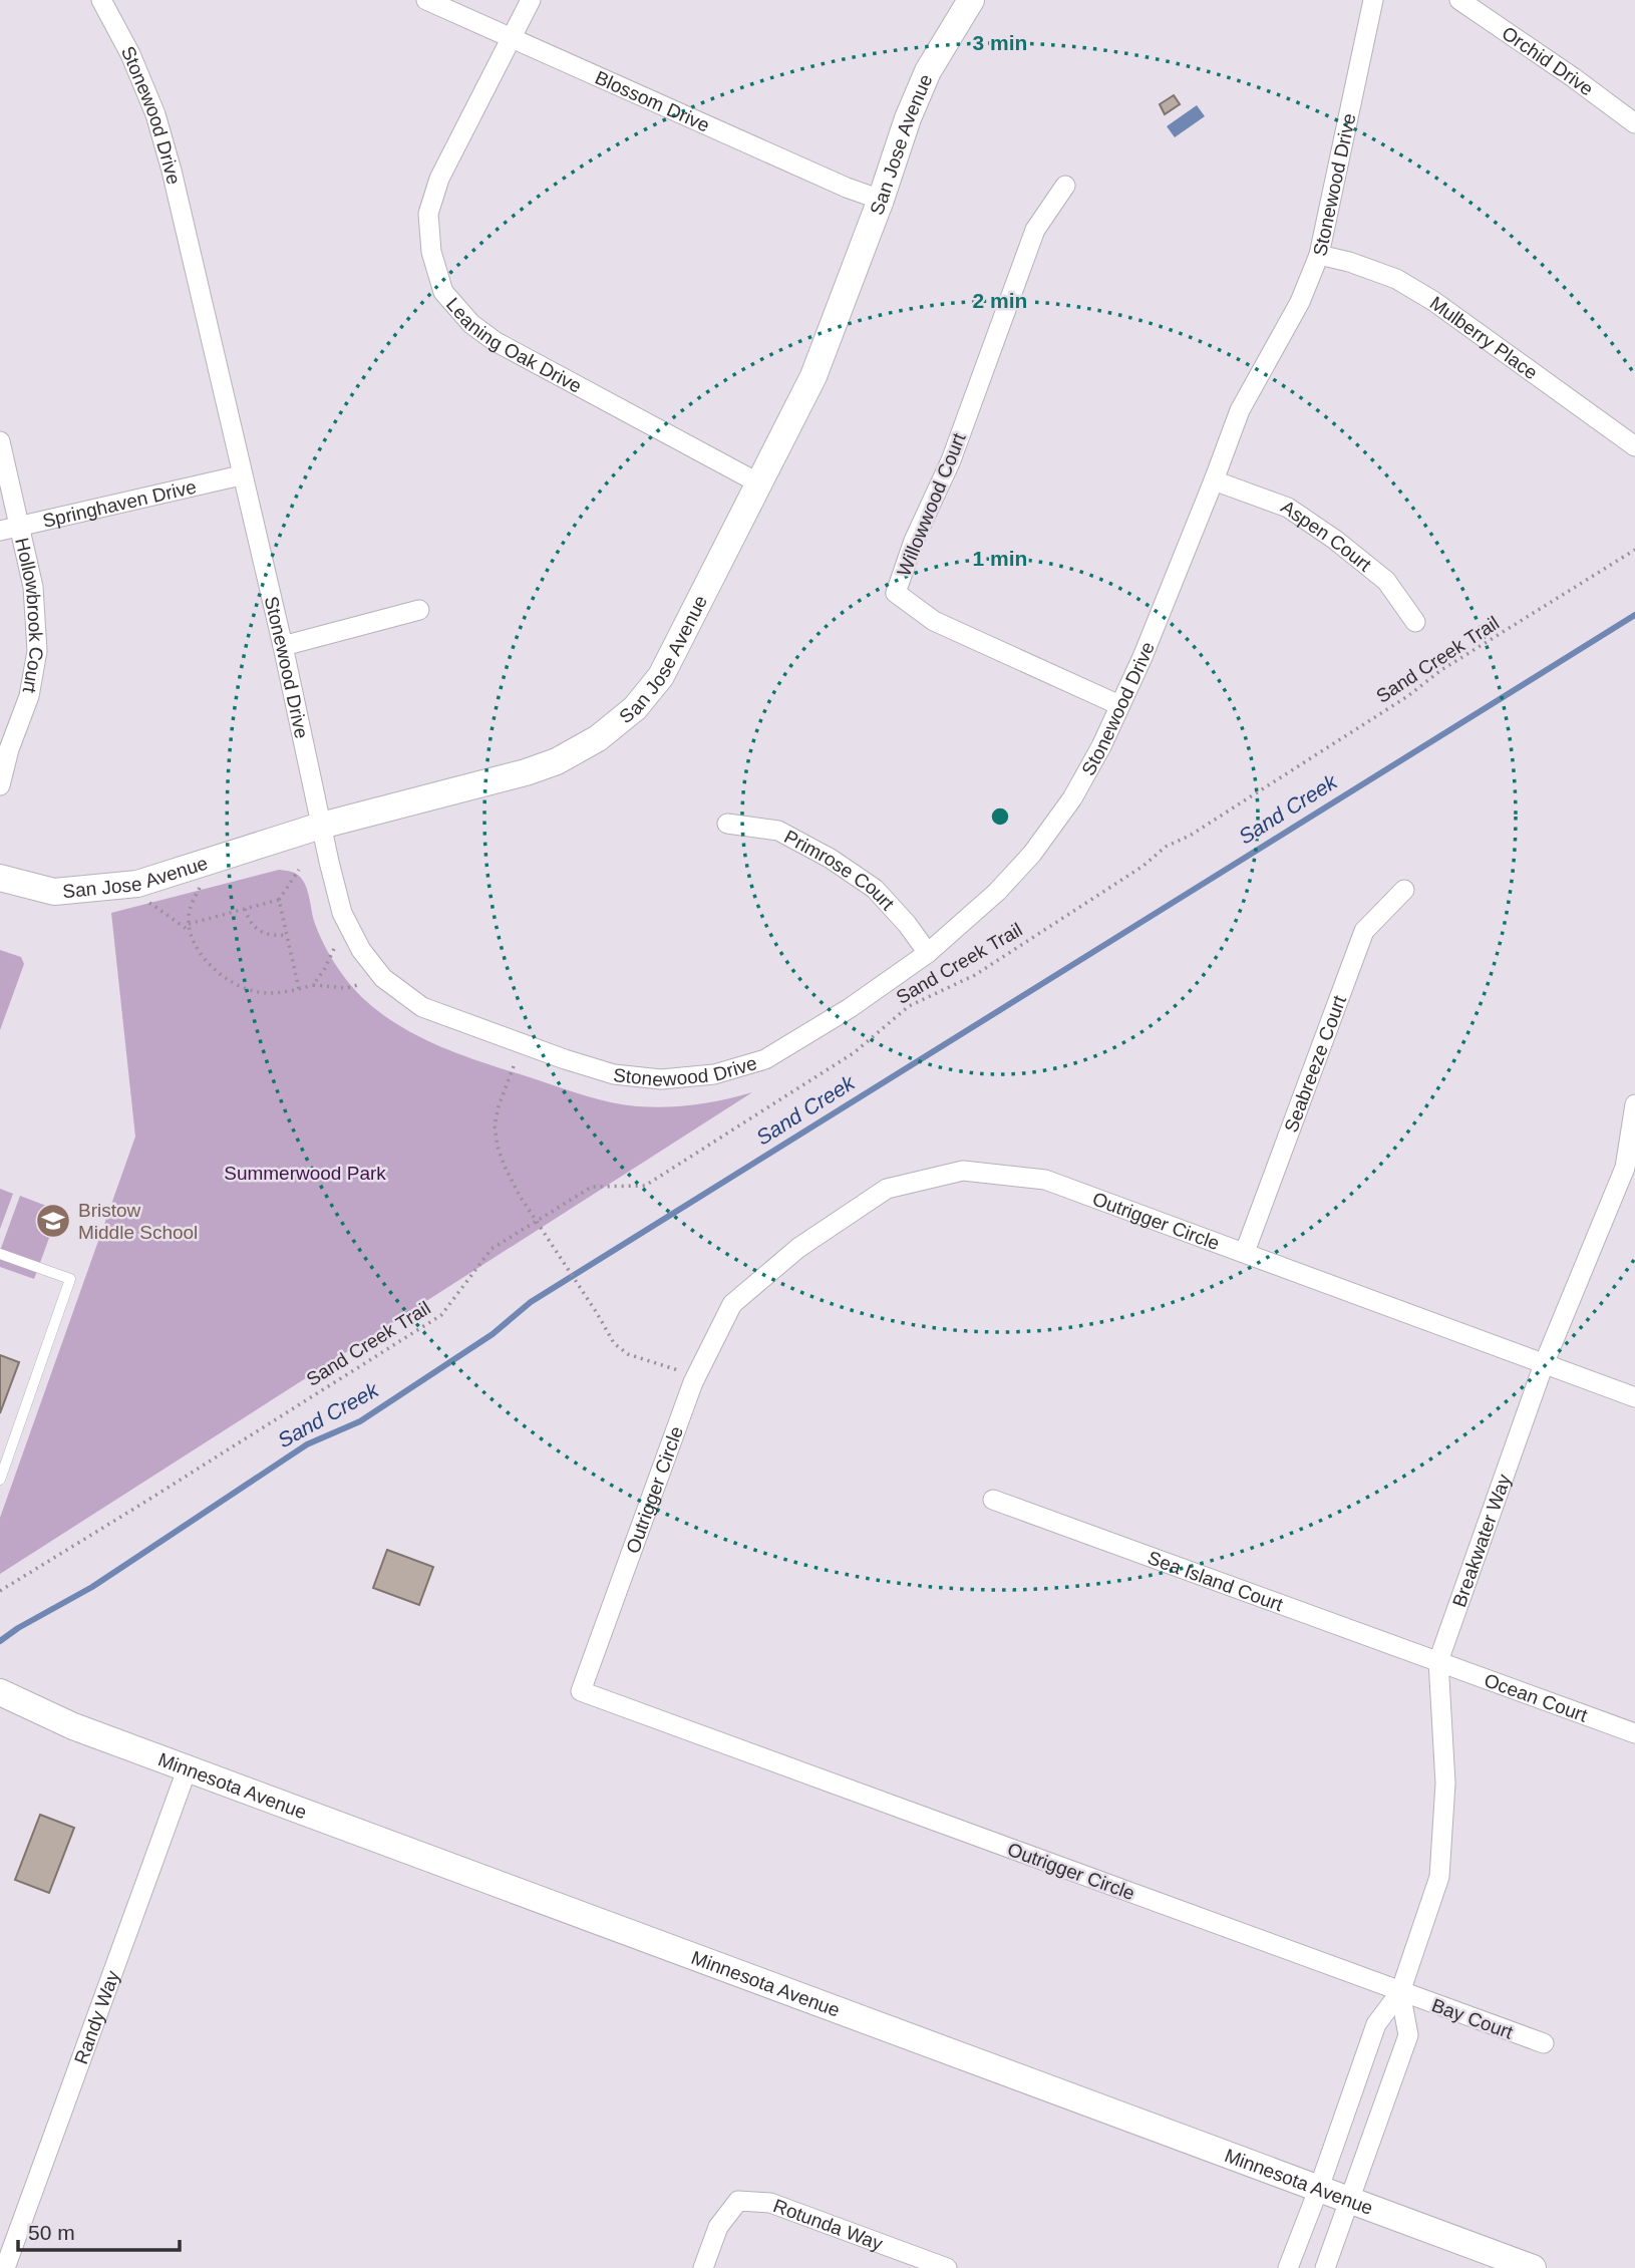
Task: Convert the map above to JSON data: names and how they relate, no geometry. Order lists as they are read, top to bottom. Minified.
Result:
{"streets":{"street":["Orchid Drive","Blossom Drive","Stonewood Drive","San Jose Avenue","Mulberry Place","Leaning Oak Drive","Springhaven Drive","Willowwood Court","Aspen Court","Hollowbrook Court","Primrose Court","Seabreeze Court","Outrigger Circle","Breakwater Way","Sea Island Court","Ocean Court","Minnesota Avenue","Randy Way","Bay Court","Rotunda Way"],"path":["Sand Creek Trail"]},"crossings":[["Blossom Drive","San Jose Avenue"],["Blossom Drive","Leaning Oak Drive"],["Stonewood Drive","San Jose Avenue"],["Stonewood Drive","Mulberry Place"],["Stonewood Drive","Springhaven Drive"],["Stonewood Drive","Willowwood Court"],["Stonewood Drive","Aspen Court"],["Stonewood Drive","Primrose Court"],["San Jose Avenue","Leaning Oak Drive"],["Springhaven Drive","Hollowbrook Court"],["Seabreeze Court","Outrigger Circle"],["Outrigger Circle","Breakwater Way"],["Outrigger Circle","Bay Court"],["Breakwater Way","Sea Island Court"],["Breakwater Way","Ocean Court"],["Breakwater Way","Minnesota Avenue"],["Breakwater Way","Bay Court"],["Sea Island Court","Ocean Court"],["Minnesota Avenue","Randy Way"]],"water":["Sand Creek"],"parks":["Summerwood Park"],"places":{"school or university":["Bristow Middle School"]},"scale_bar":"50 m","rings":["3 min","2 min","1 min"]}
